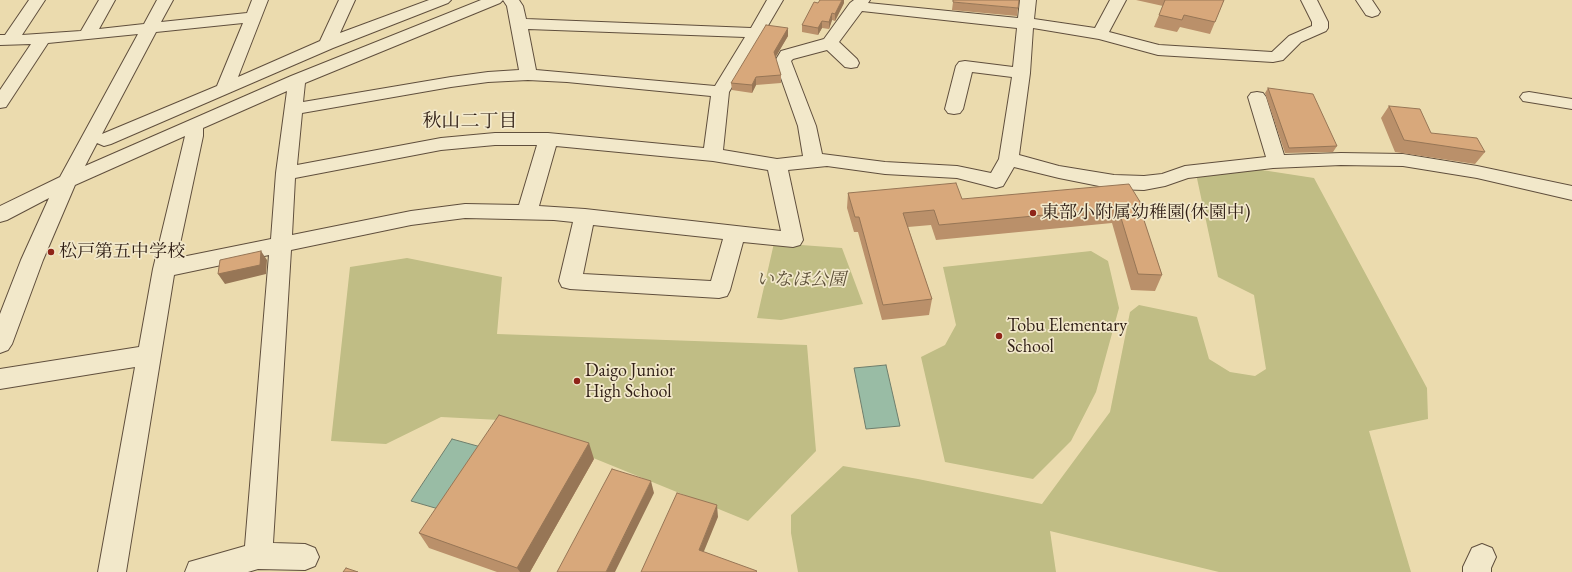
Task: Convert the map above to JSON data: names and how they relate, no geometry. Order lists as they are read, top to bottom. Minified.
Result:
{"districts":["秋山二丁目"],"parks":["いなほ公園"],"places":["東部小附属幼稚園(休園中)","松戸第五中学校","Tobu Elementary School","Daigo Junior High School"]}
